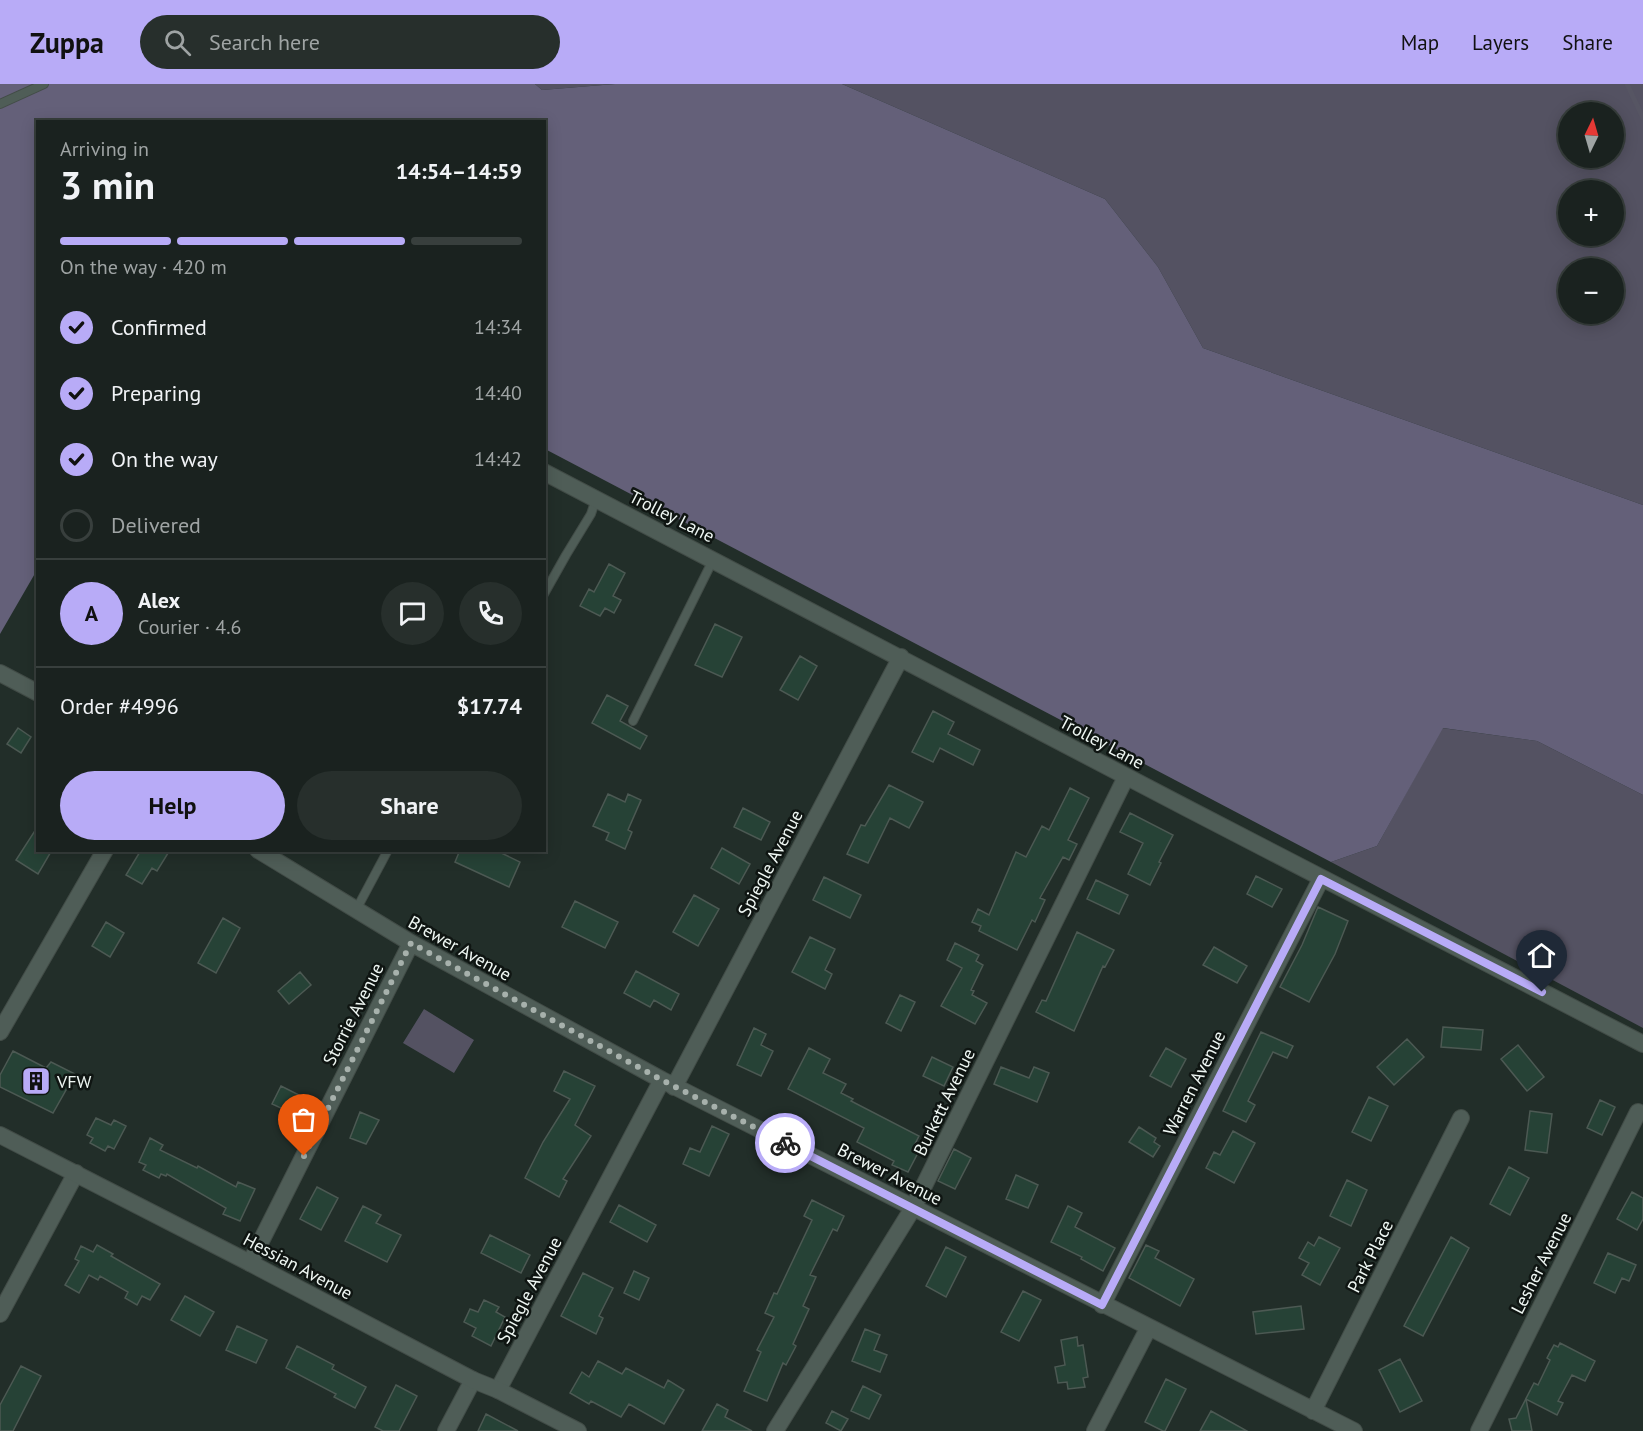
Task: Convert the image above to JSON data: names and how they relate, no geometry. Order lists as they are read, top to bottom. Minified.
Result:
{"streets":{"street":["Trolley Lane","Spiegle Avenue","Brewer Avenue","Storrie Avenue","Warren Avenue","Burkett Avenue","Park Place","Lesher Avenue","Hessian Avenue"]},"crossings":[["Trolley Lane","Spiegle Avenue"],["Trolley Lane","Warren Avenue"],["Trolley Lane","Burkett Avenue"],["Spiegle Avenue","Brewer Avenue"],["Spiegle Avenue","Hessian Avenue"],["Brewer Avenue","Storrie Avenue"],["Brewer Avenue","Warren Avenue"],["Brewer Avenue","Burkett Avenue"],["Brewer Avenue","Park Place"],["Storrie Avenue","Hessian Avenue"]],"places":{"building":["VFW"]},"north":"top","page":{"header":"Zuppa","search":"Search here","nav":["Map","Layers","Share"],"map_buttons":["+","−"],"heading":["3 min","Arriving in","14:54–14:59"],"panel":["Alex","Courier · 4.6","Order #4996","$17.74"],"bar":"On the way · 420 m","list":[["Confirmed","14:34"],["Preparing","14:40"],["On the way","14:42"],"Delivered"],"round":"A","buttons":["Help","Share"]}}
